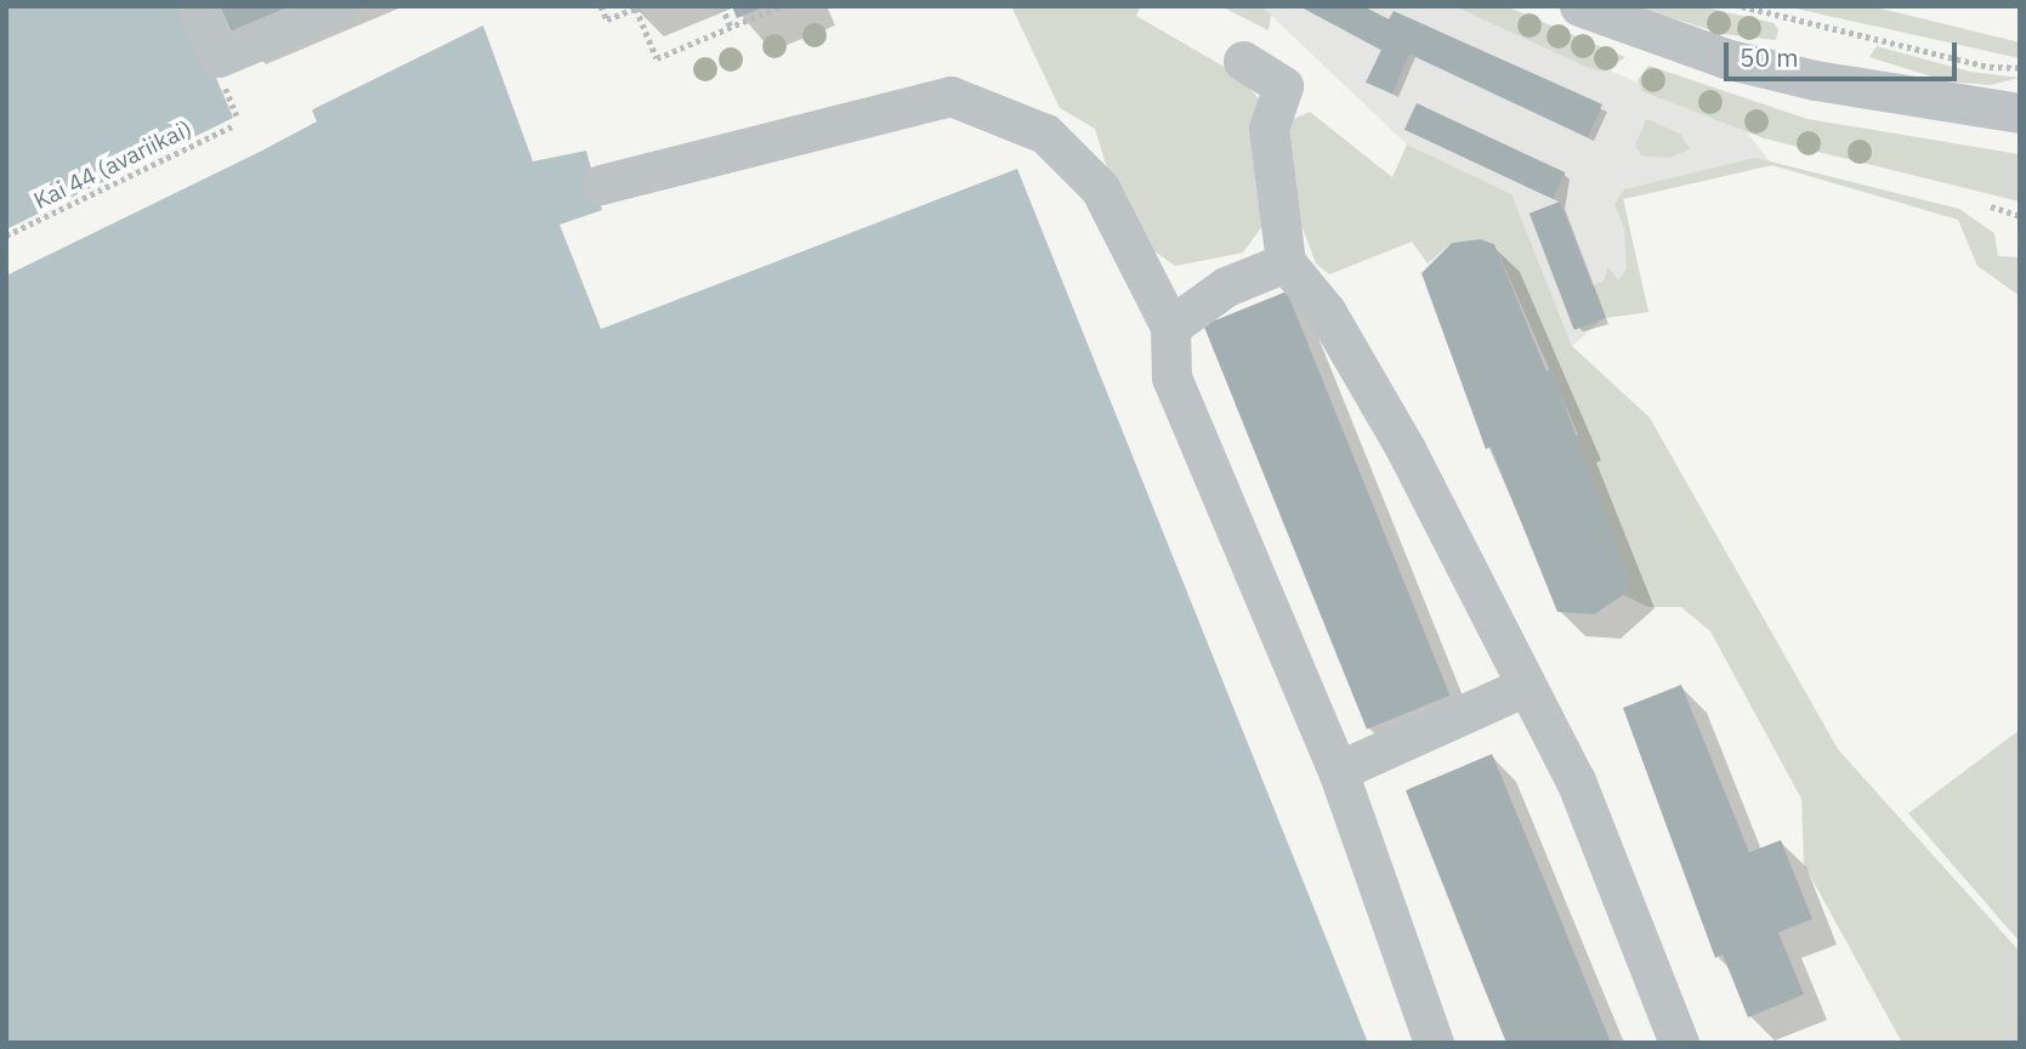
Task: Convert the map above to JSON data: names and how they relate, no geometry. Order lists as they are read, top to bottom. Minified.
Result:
{"streets":{"path":["Kai 44 (avariikai)"]},"scale_bar":"50 m"}
